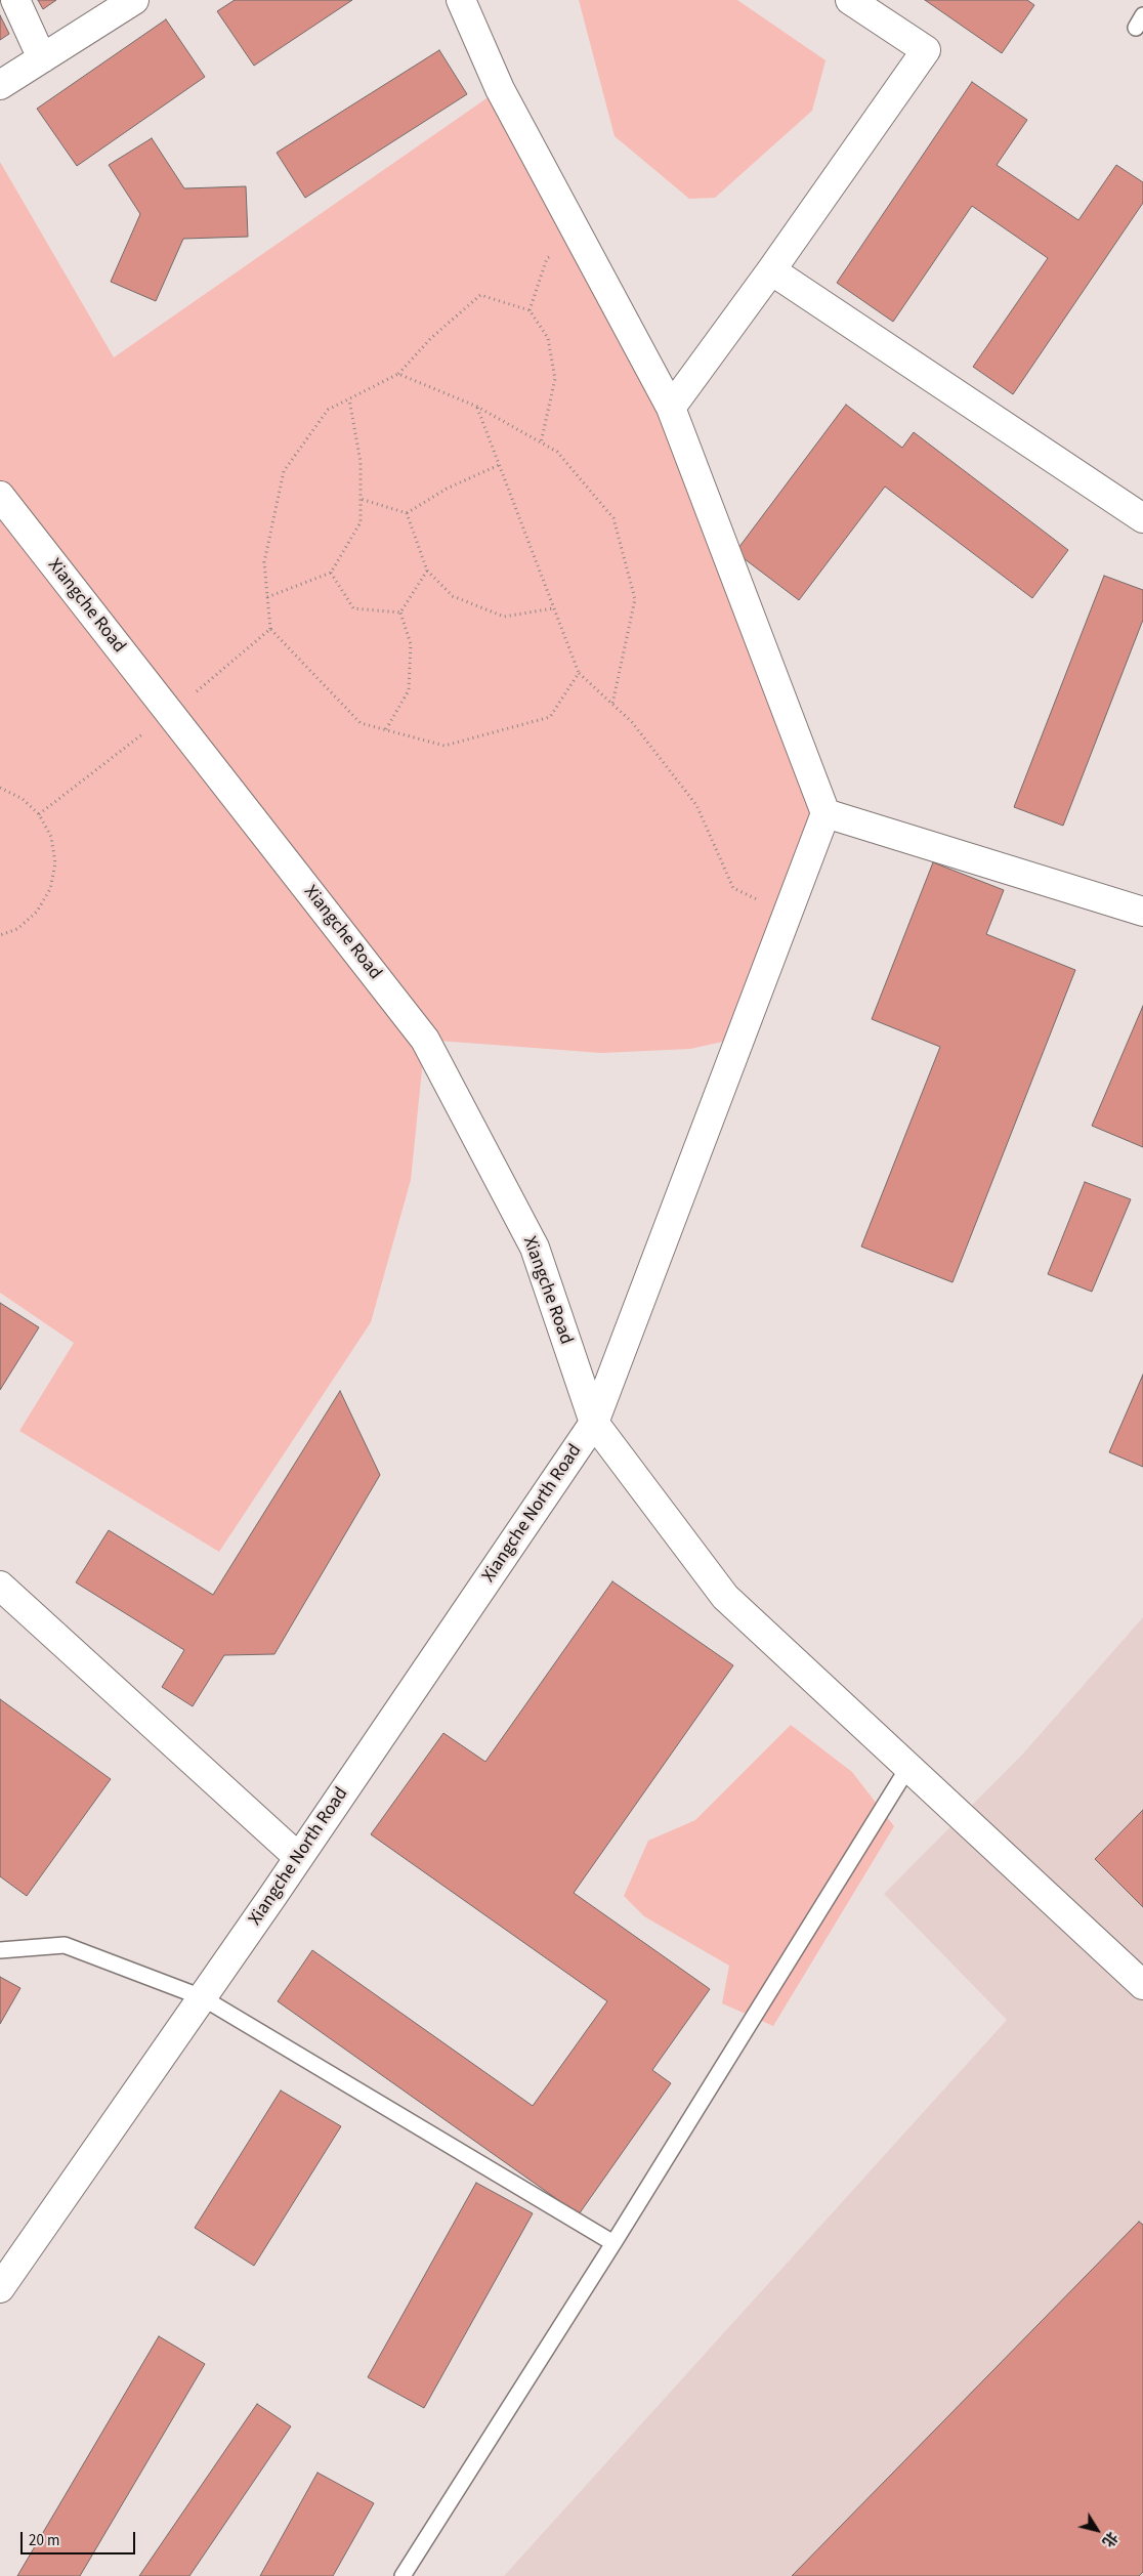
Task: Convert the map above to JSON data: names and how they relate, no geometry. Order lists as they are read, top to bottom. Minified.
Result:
{"streets":{"street":["Xiangche Road","Xiangche North Road"]},"crossings":[["Xiangche Road","Xiangche North Road"]],"scale_bar":"20 m","north":"bottom right"}
